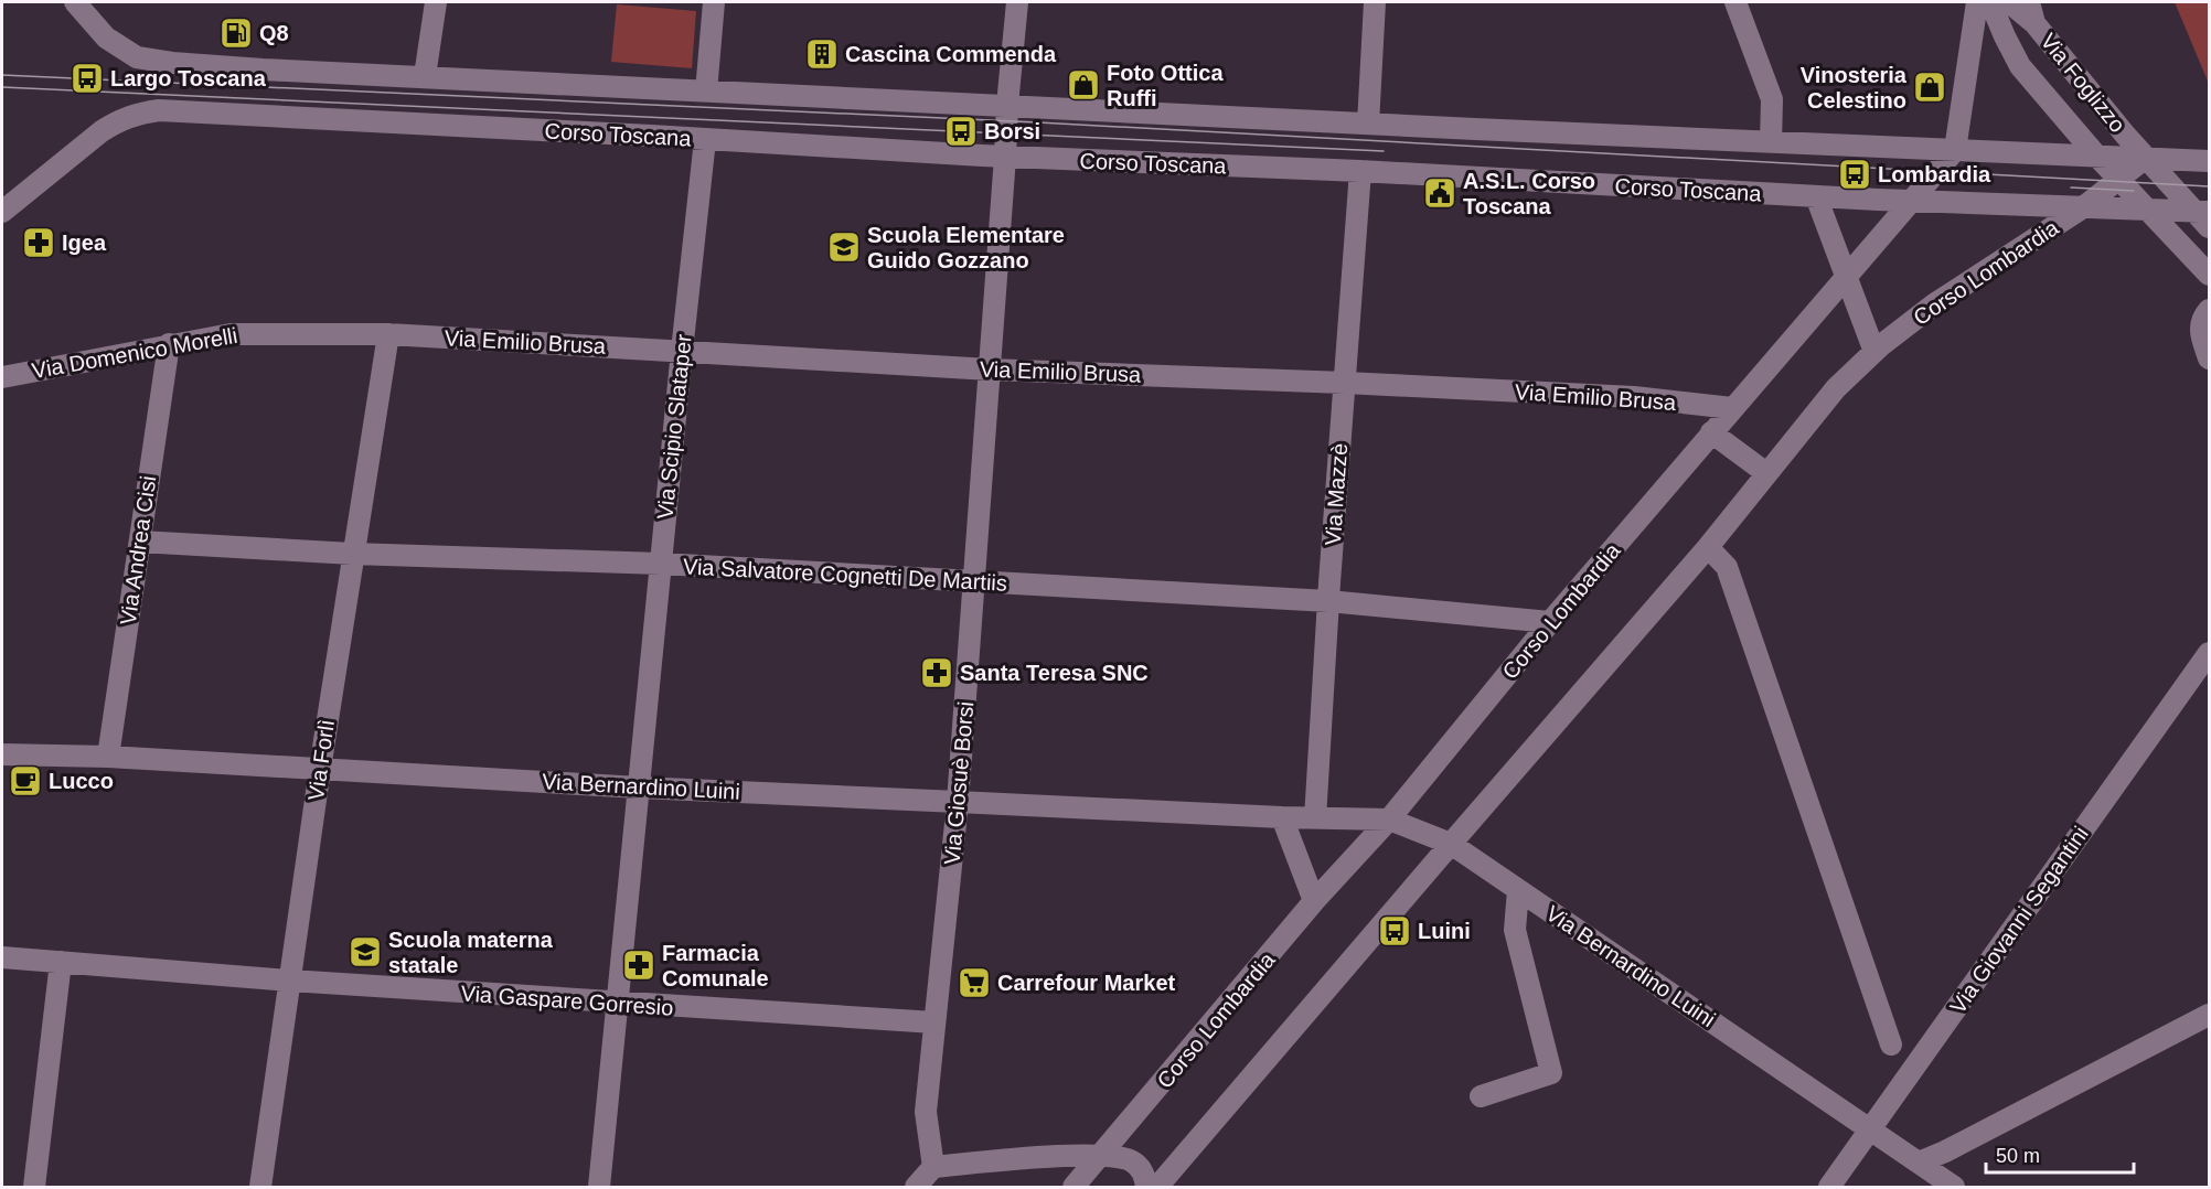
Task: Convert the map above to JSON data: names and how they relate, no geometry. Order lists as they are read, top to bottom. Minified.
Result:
{"streets":{"street":["Via Foglizzo","Corso Toscana","Corso Lombardia","Via Emilio Brusa","Via Domenico Morelli","Via Scipio Slataper","Via Mazzè","Via Andrea Cisi","Via Salvatore Cognetti De Martiis","Via Forlì","Via Giosuè Borsi","Via Bernardino Luini","Via Giovanni Segantini","Via Gaspare Gorresio"]},"crossings":[["Via Foglizzo","Corso Toscana"],["Via Foglizzo","Corso Lombardia"],["Corso Toscana","Corso Lombardia"],["Corso Toscana","Via Scipio Slataper"],["Corso Toscana","Via Mazzè"],["Corso Toscana","Via Giosuè Borsi"],["Corso Lombardia","Via Emilio Brusa"],["Corso Lombardia","Via Salvatore Cognetti De Martiis"],["Corso Lombardia","Via Bernardino Luini"],["Via Emilio Brusa","Via Domenico Morelli"],["Via Emilio Brusa","Via Scipio Slataper"],["Via Emilio Brusa","Via Mazzè"],["Via Emilio Brusa","Via Forlì"],["Via Emilio Brusa","Via Giosuè Borsi"],["Via Domenico Morelli","Via Andrea Cisi"],["Via Domenico Morelli","Via Forlì"],["Via Scipio Slataper","Via Salvatore Cognetti De Martiis"],["Via Scipio Slataper","Via Bernardino Luini"],["Via Scipio Slataper","Via Gaspare Gorresio"],["Via Mazzè","Via Salvatore Cognetti De Martiis"],["Via Mazzè","Via Bernardino Luini"],["Via Andrea Cisi","Via Salvatore Cognetti De Martiis"],["Via Andrea Cisi","Via Bernardino Luini"],["Via Salvatore Cognetti De Martiis","Via Forlì"],["Via Salvatore Cognetti De Martiis","Via Giosuè Borsi"],["Via Forlì","Via Bernardino Luini"],["Via Forlì","Via Gaspare Gorresio"],["Via Giosuè Borsi","Via Bernardino Luini"],["Via Giosuè Borsi","Via Gaspare Gorresio"],["Via Bernardino Luini","Via Giovanni Segantini"]],"places":{"fuel station":["Q8"],"building":["Cascina Commenda"],"bus stop":["Largo Toscana","Borsi","Lombardia","Luini"],"shop":["Foto Ottica Ruffi","Vinosteria Celestino"],"public building":["A.S.L. Corso Toscana"],"pharmacy":["Igea","Santa Teresa SNC","Farmacia Comunale"],"school or university":["Scuola Elementare Guido Gozzano","Scuola materna statale"],"cafe":["Lucco"],"supermarket":["Carrefour Market"]},"scale_bar":"50 m"}
